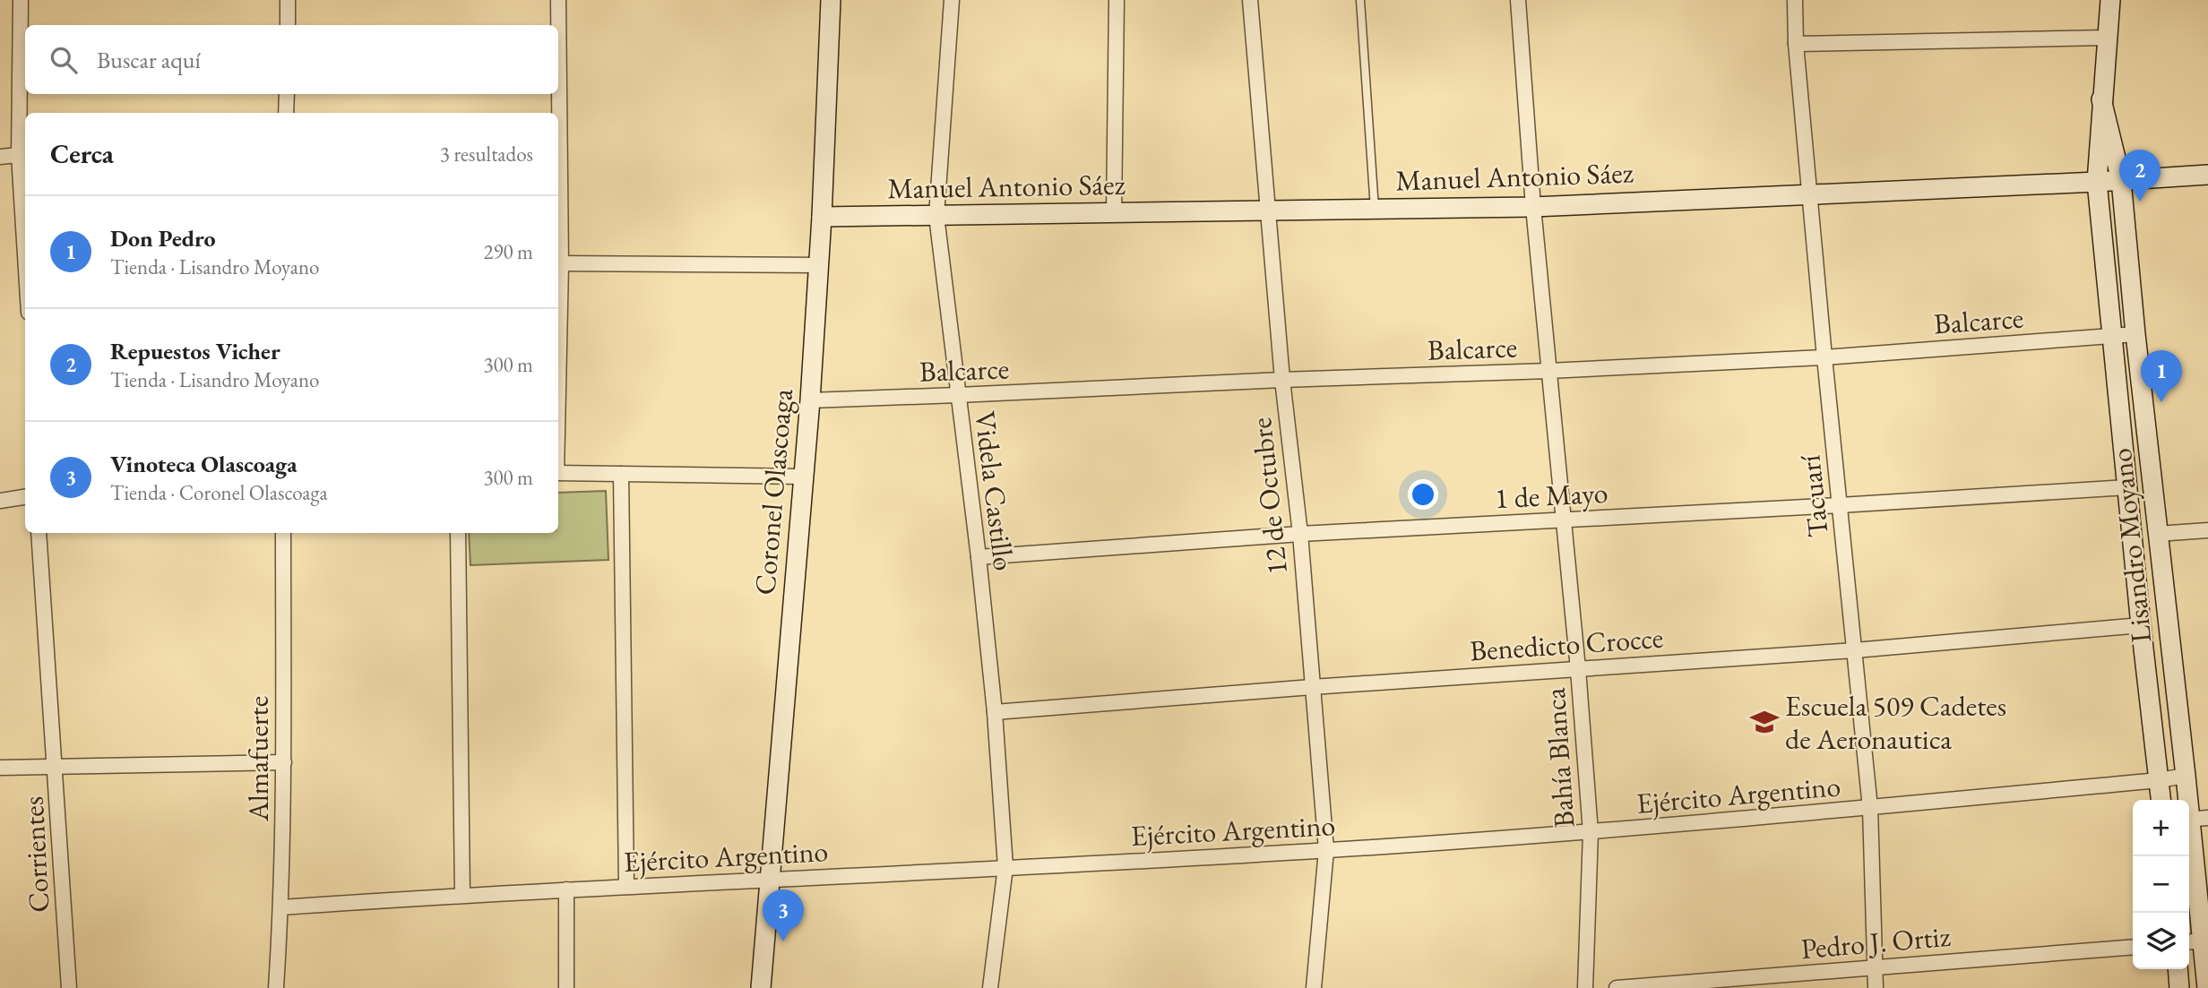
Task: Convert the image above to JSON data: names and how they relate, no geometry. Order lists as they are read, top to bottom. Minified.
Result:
{"streets":{"street":["Manuel Antonio Sáez","Balcarce","Videla Castillo","Coronel Olascoaga","1 de Mayo","12 de Octubre","Tacuarí","Lisandro Moyano","Benedicto Crocce","Bahía Blanca","Almafuerte","Ejército Argentino","Corrientes","Pedro J. Ortiz"]},"crossings":[["Manuel Antonio Sáez","Videla Castillo"],["Manuel Antonio Sáez","Coronel Olascoaga"],["Manuel Antonio Sáez","12 de Octubre"],["Manuel Antonio Sáez","Tacuarí"],["Manuel Antonio Sáez","Lisandro Moyano"],["Manuel Antonio Sáez","Bahía Blanca"],["Balcarce","Videla Castillo"],["Balcarce","Coronel Olascoaga"],["Balcarce","12 de Octubre"],["Balcarce","Tacuarí"],["Balcarce","Lisandro Moyano"],["Balcarce","Bahía Blanca"],["Videla Castillo","1 de Mayo"],["Videla Castillo","Benedicto Crocce"],["Videla Castillo","Ejército Argentino"],["Coronel Olascoaga","Ejército Argentino"],["1 de Mayo","12 de Octubre"],["1 de Mayo","Tacuarí"],["1 de Mayo","Lisandro Moyano"],["1 de Mayo","Bahía Blanca"],["12 de Octubre","Benedicto Crocce"],["12 de Octubre","Ejército Argentino"],["Tacuarí","Benedicto Crocce"],["Tacuarí","Ejército Argentino"],["Tacuarí","Pedro J. Ortiz"],["Lisandro Moyano","Benedicto Crocce"],["Lisandro Moyano","Ejército Argentino"],["Benedicto Crocce","Bahía Blanca"],["Bahía Blanca","Ejército Argentino"],["Almafuerte","Ejército Argentino"]],"places":{"school or university":["Escuela 509 Cadetes de Aeronautica"]},"page":{"search":"Buscar aquí","heading":["Cerca","3 resultados"],"pins":["2","1","3"],"list":[{"mark":"1","name":"Don Pedro","note":"Tienda · Lisandro Moyano","value":"290 m"},{"mark":"2","name":"Repuestos Vicher","note":"Tienda · Lisandro Moyano","value":"300 m"},{"mark":"3","name":"Vinoteca Olascoaga","note":"Tienda · Coronel Olascoaga","value":"300 m"}],"map_buttons":["+","−"]}}
